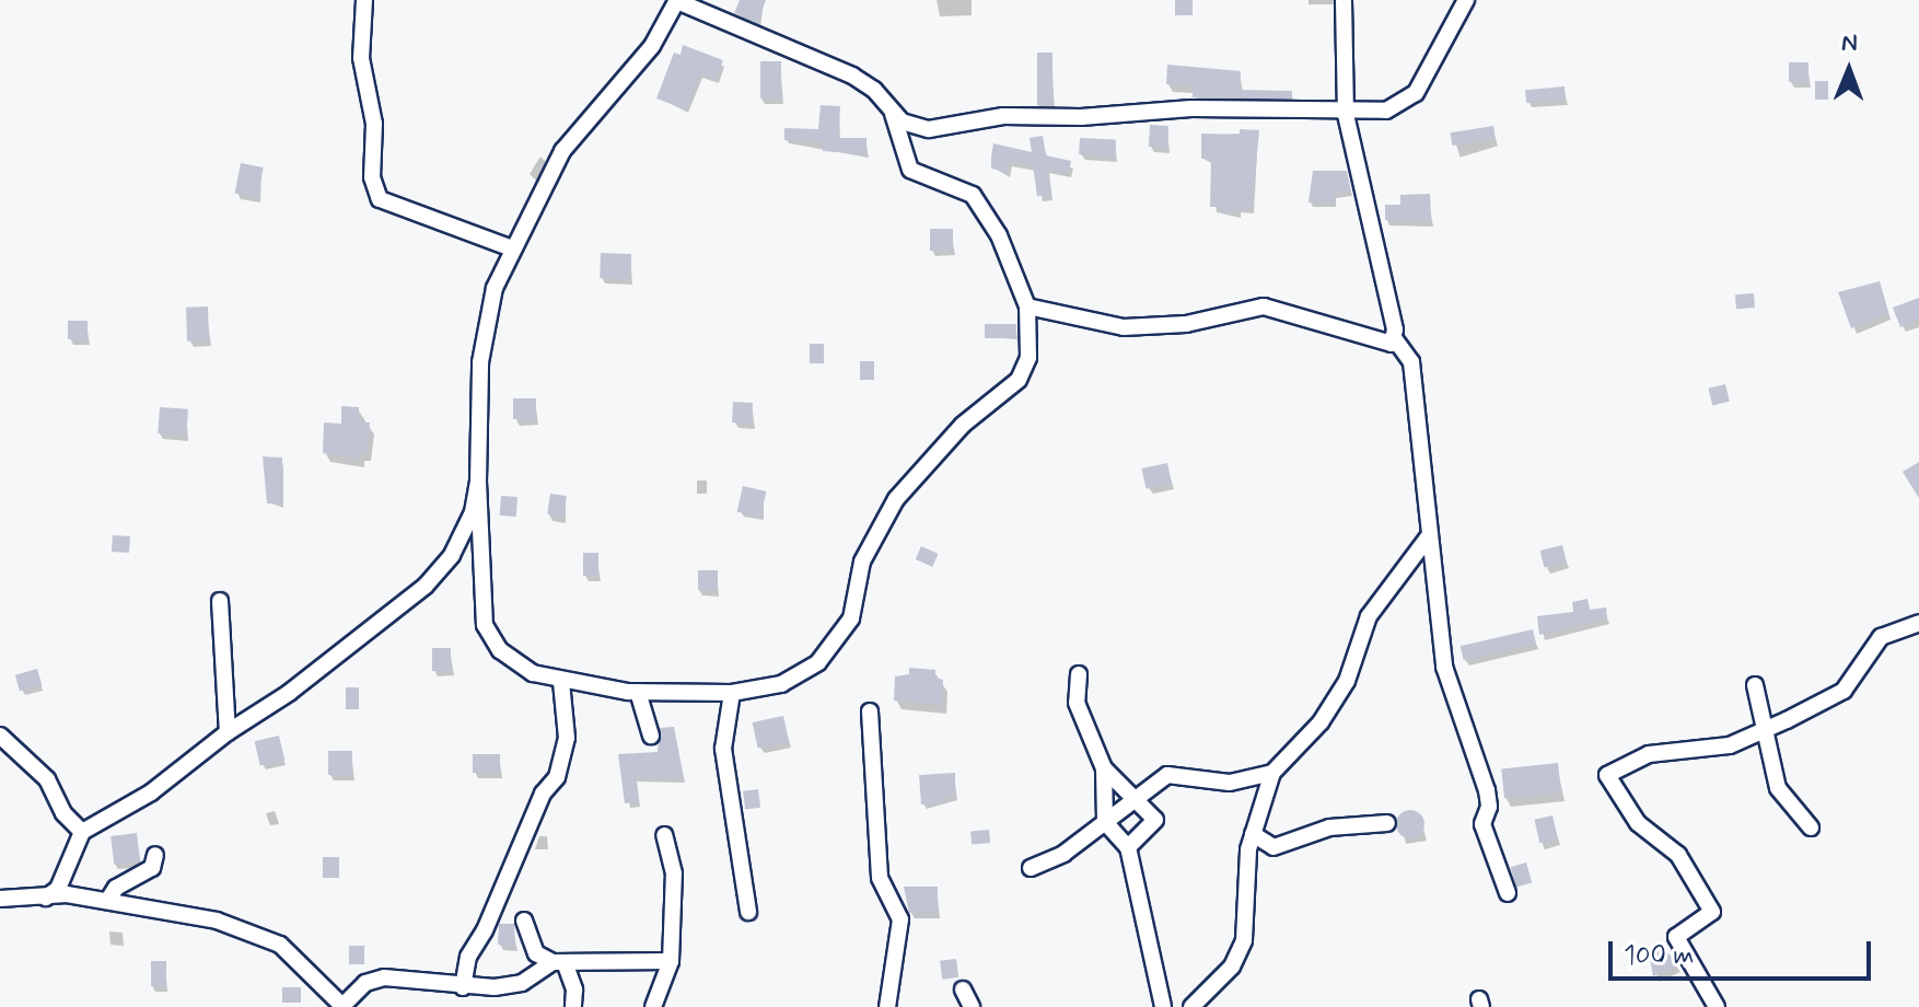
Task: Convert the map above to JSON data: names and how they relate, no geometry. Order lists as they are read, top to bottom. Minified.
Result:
{"scale_bar":"100 m","north":"top"}
